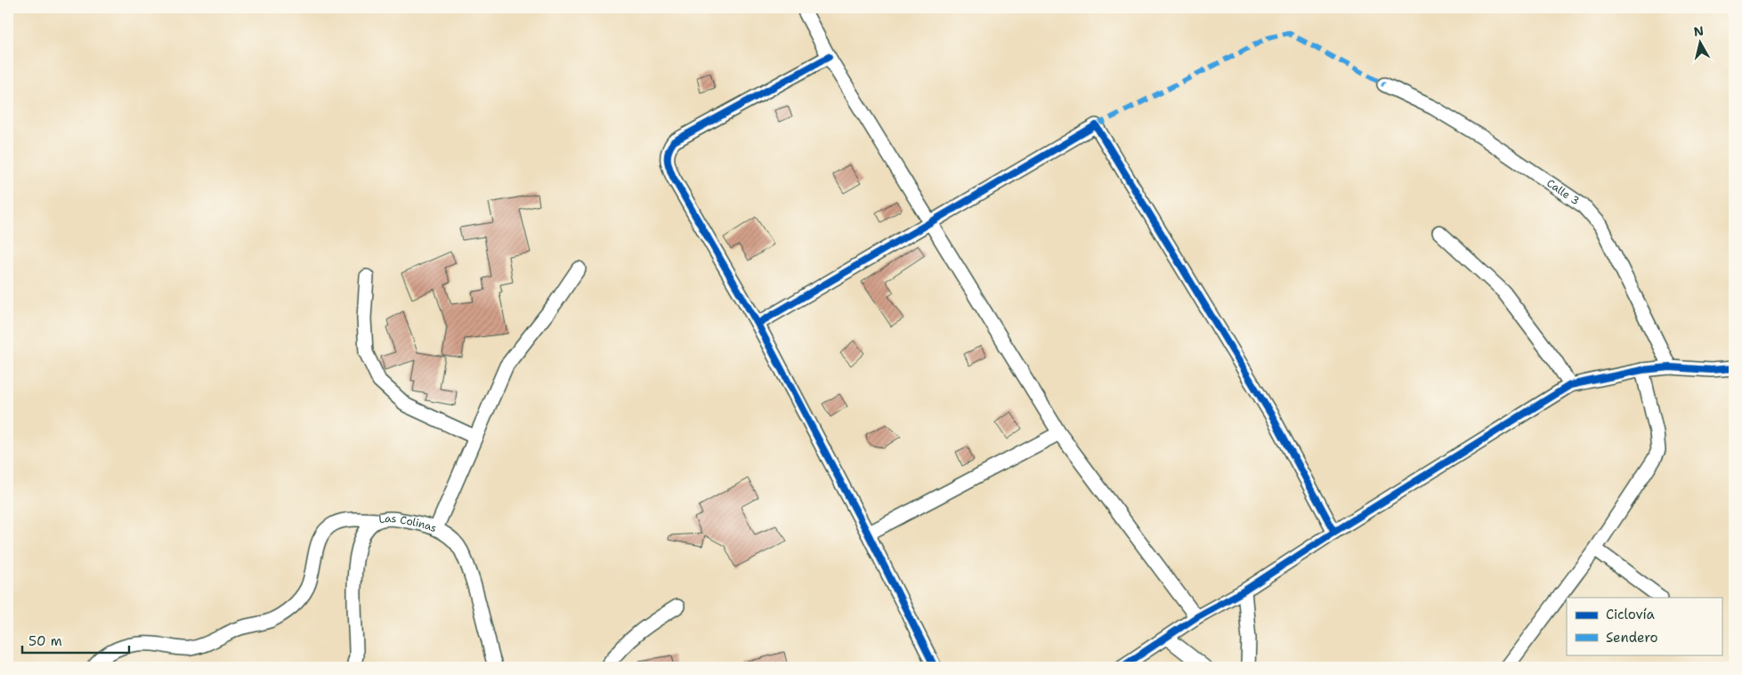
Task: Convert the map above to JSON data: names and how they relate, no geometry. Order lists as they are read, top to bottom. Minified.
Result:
{"streets":{"street":["Calle 3","Las Colinas"]},"legend":["Ciclovía","Sendero"],"scale_bar":"50 m","north":"top"}
